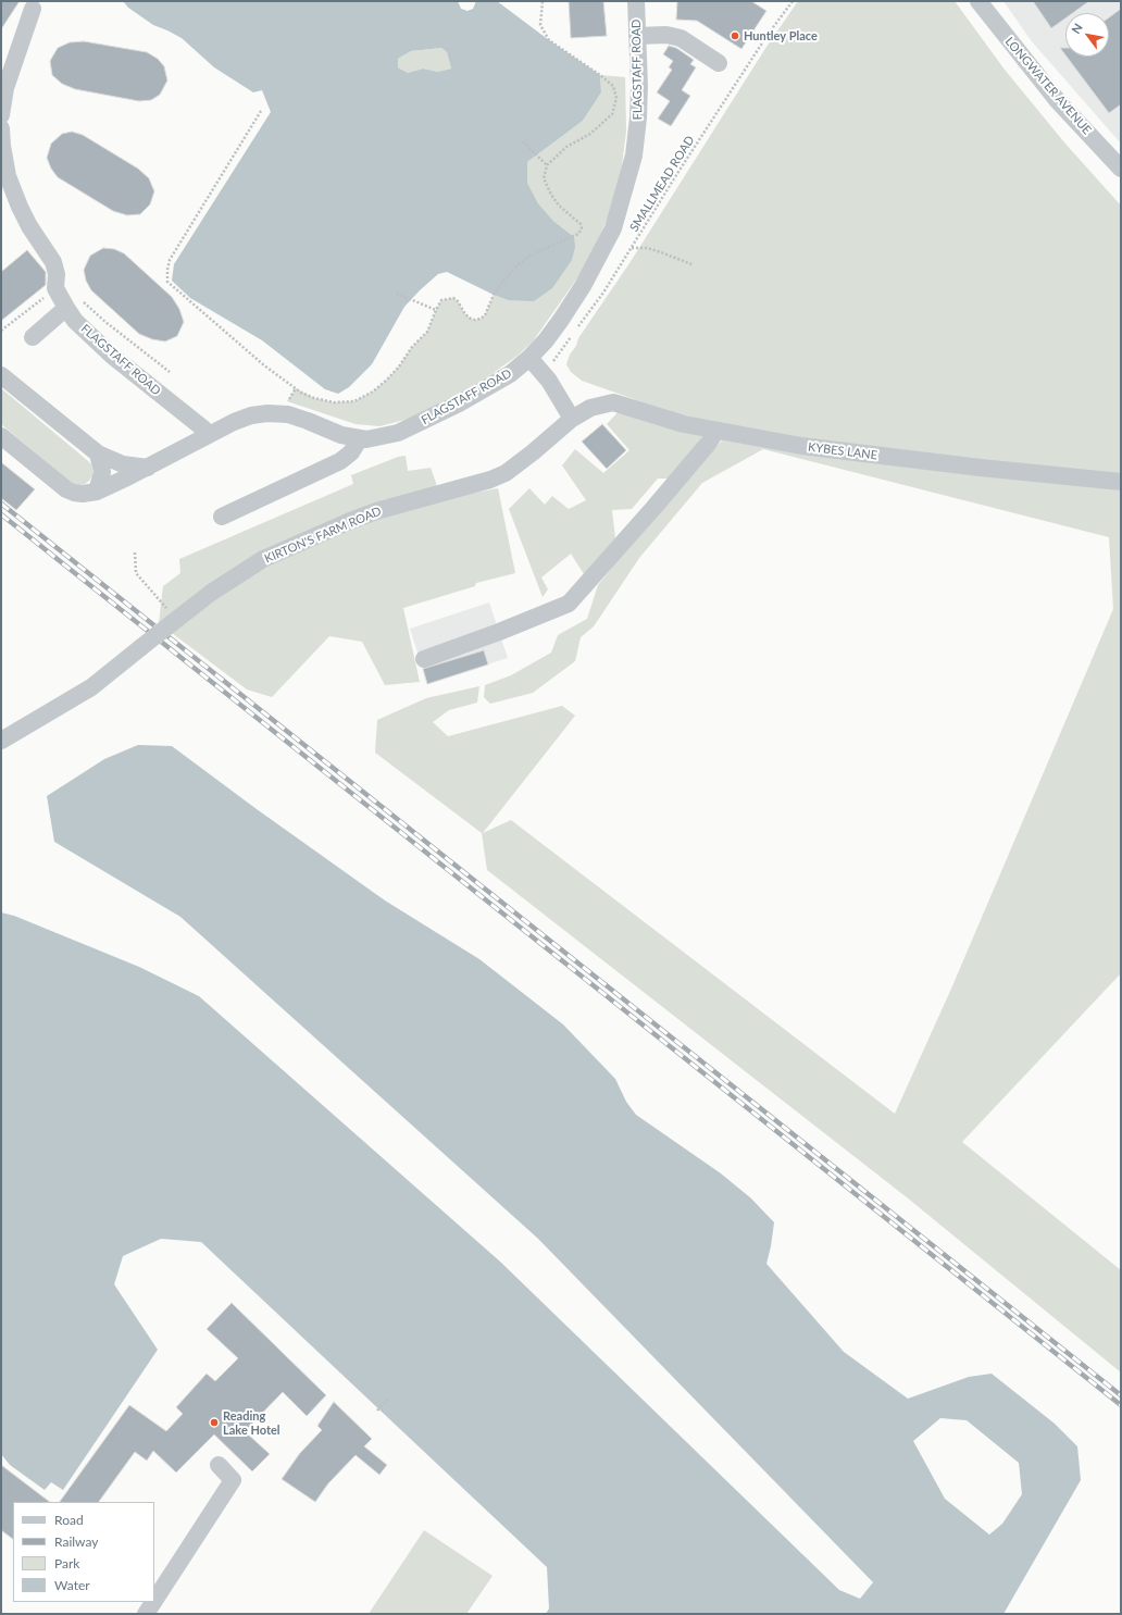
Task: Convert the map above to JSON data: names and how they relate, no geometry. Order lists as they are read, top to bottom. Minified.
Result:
{"streets":{"street":["FLAGSTAFF ROAD","LONGWATER AVENUE","KYBES LANE","KIRTON'S FARM ROAD"],"path":["SMALLMEAD ROAD"]},"crossings":[["KYBES LANE","KIRTON'S FARM ROAD"]],"places":["Huntley Place","Reading Lake Hotel"],"legend":["Road","Railway","Park","Water"],"north":"top left"}
